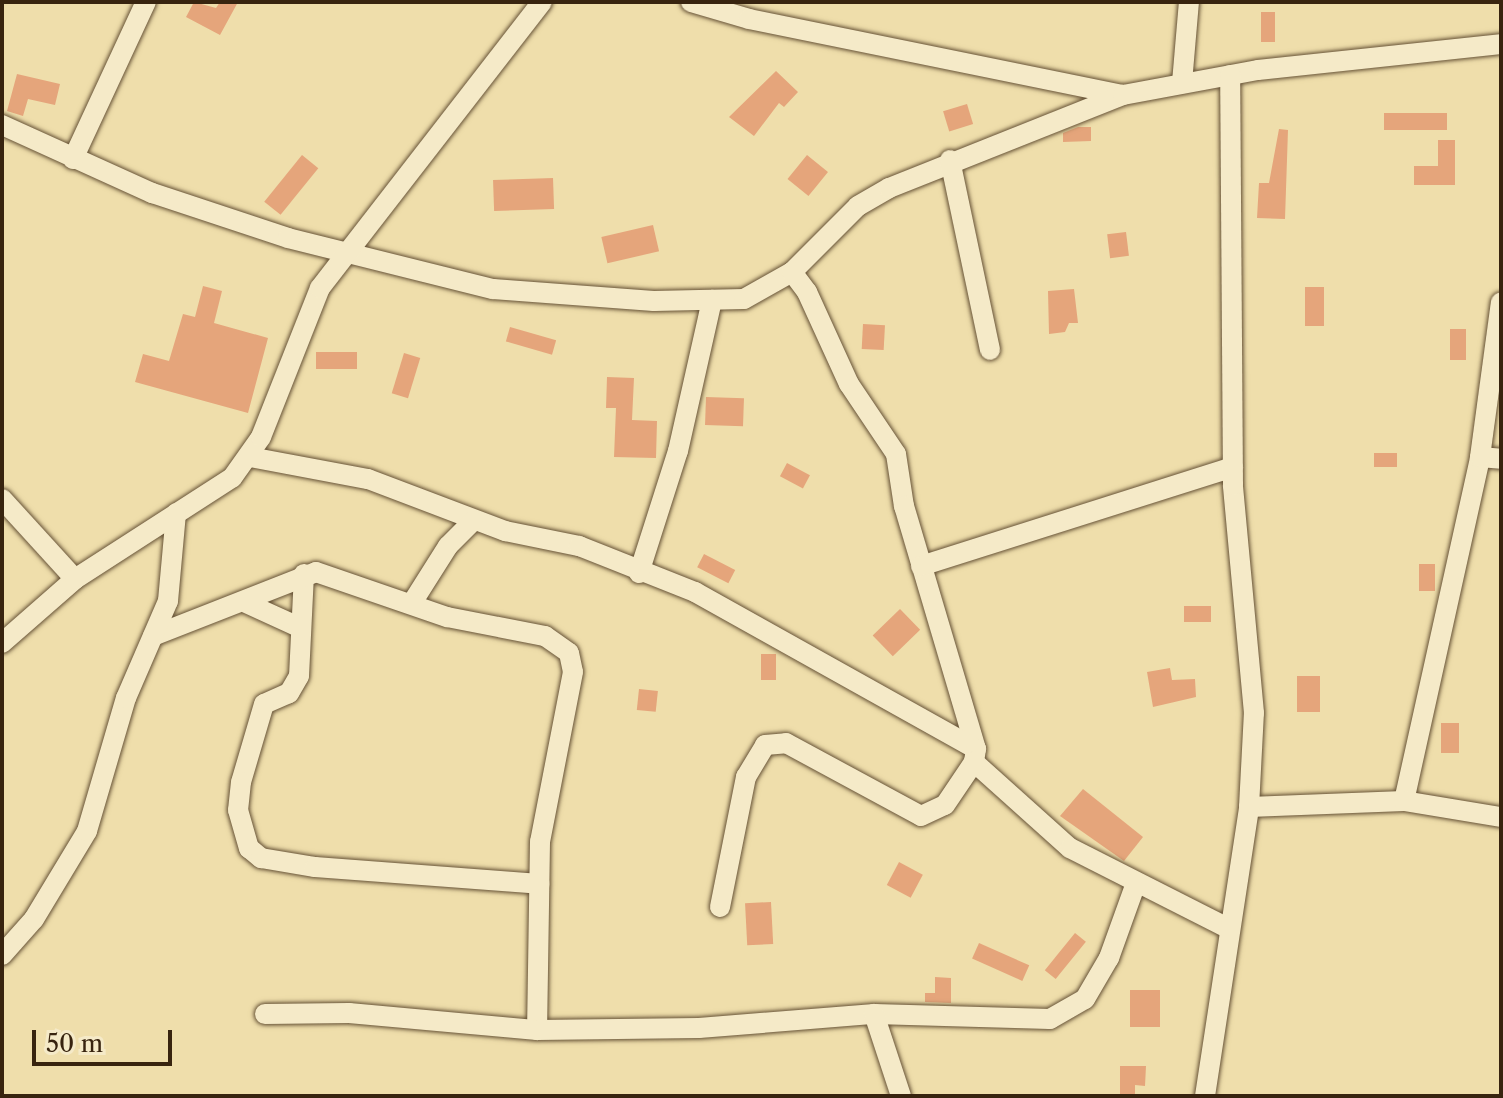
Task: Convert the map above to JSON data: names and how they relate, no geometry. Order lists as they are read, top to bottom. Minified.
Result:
{"scale_bar":"50 m"}
